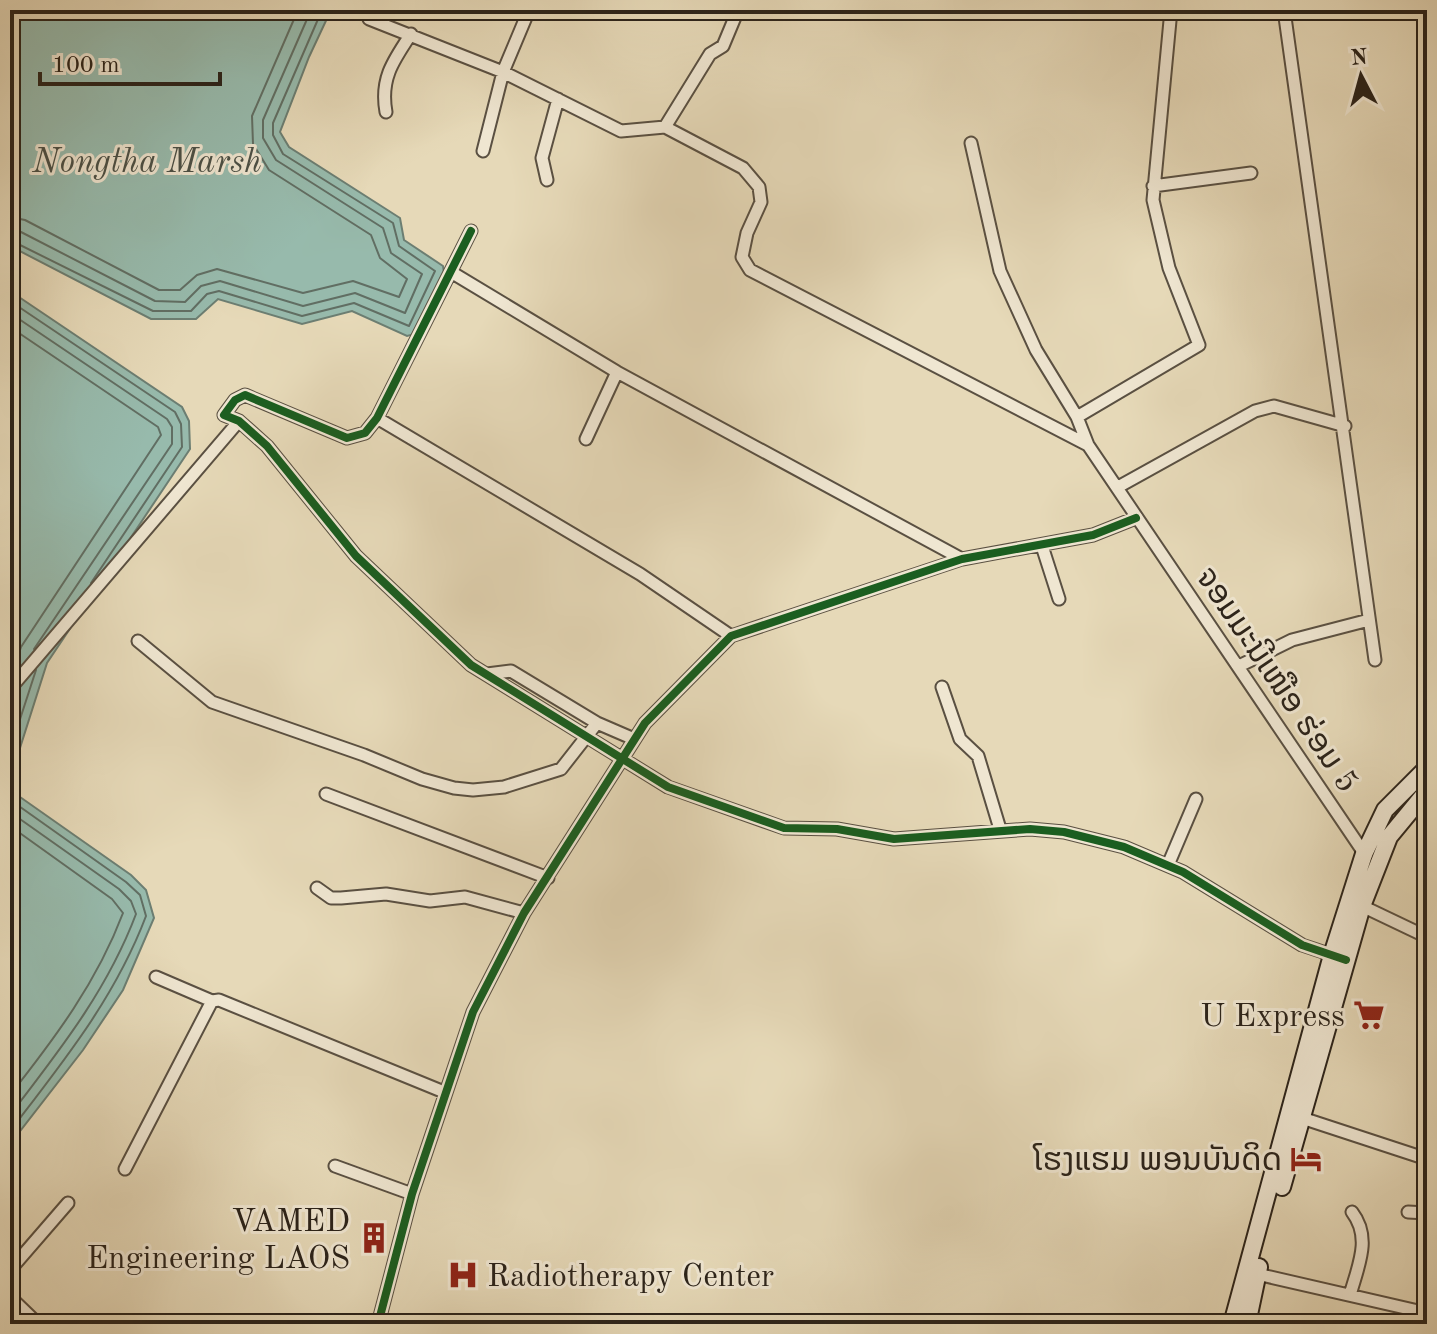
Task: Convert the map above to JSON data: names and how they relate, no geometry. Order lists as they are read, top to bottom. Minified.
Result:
{"streets":{"street":["ຈອມມະນີເໜືອ ຮ່ອມ 5"]},"water":["Nongtha Marsh"],"places":{"supermarket":["U Express"],"hotel":["ໂຮງແຮມ ພອນບັນດິດ"],"building":["VAMED Engineering LAOS"],"hospital":["Radiotherapy Center"]},"scale_bar":"100 m","north":"top"}
